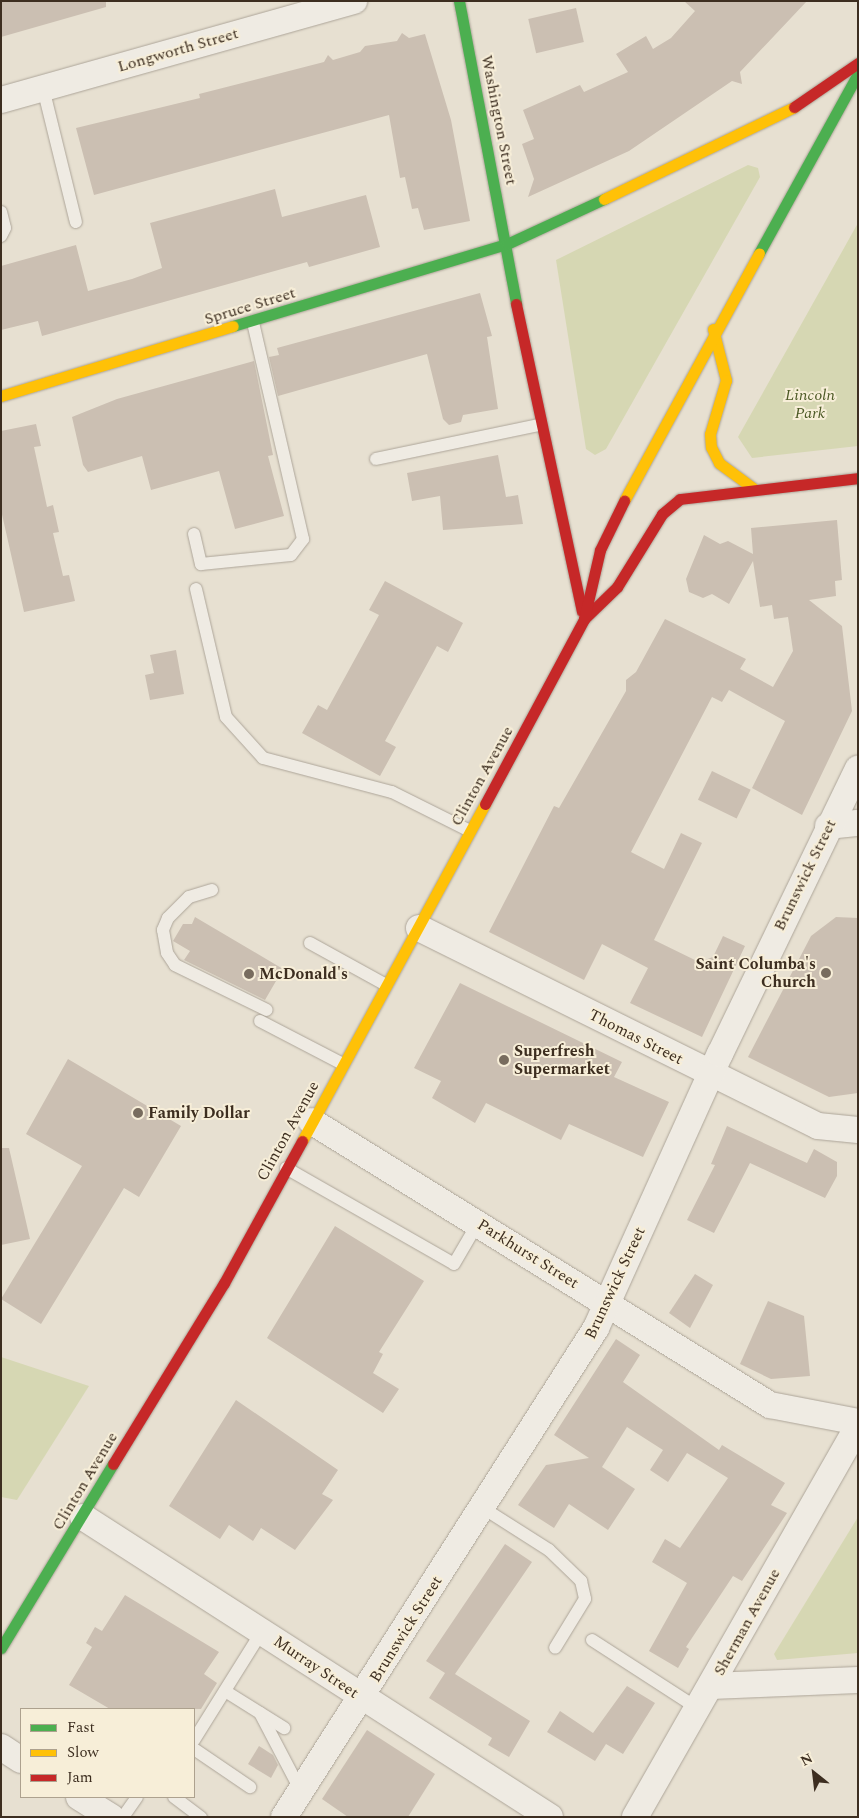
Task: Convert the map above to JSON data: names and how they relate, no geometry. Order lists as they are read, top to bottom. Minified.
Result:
{"streets":{"main road":["Washington Street","Spruce Street","Clinton Avenue"],"street":["Longworth Street","Brunswick Street","Thomas Street","Parkhurst Street","Sherman Avenue","Murray Street"]},"crossings":[["Washington Street","Spruce Street"],["Clinton Avenue","Thomas Street"],["Clinton Avenue","Parkhurst Street"],["Clinton Avenue","Murray Street"],["Brunswick Street","Thomas Street"],["Brunswick Street","Parkhurst Street"],["Brunswick Street","Murray Street"]],"parks":["Lincoln Park"],"places":["Saint Columba's Church","McDonald's","Superfresh Supermarket","Family Dollar"],"legend":["Fast","Slow","Jam"],"north":"top left"}
